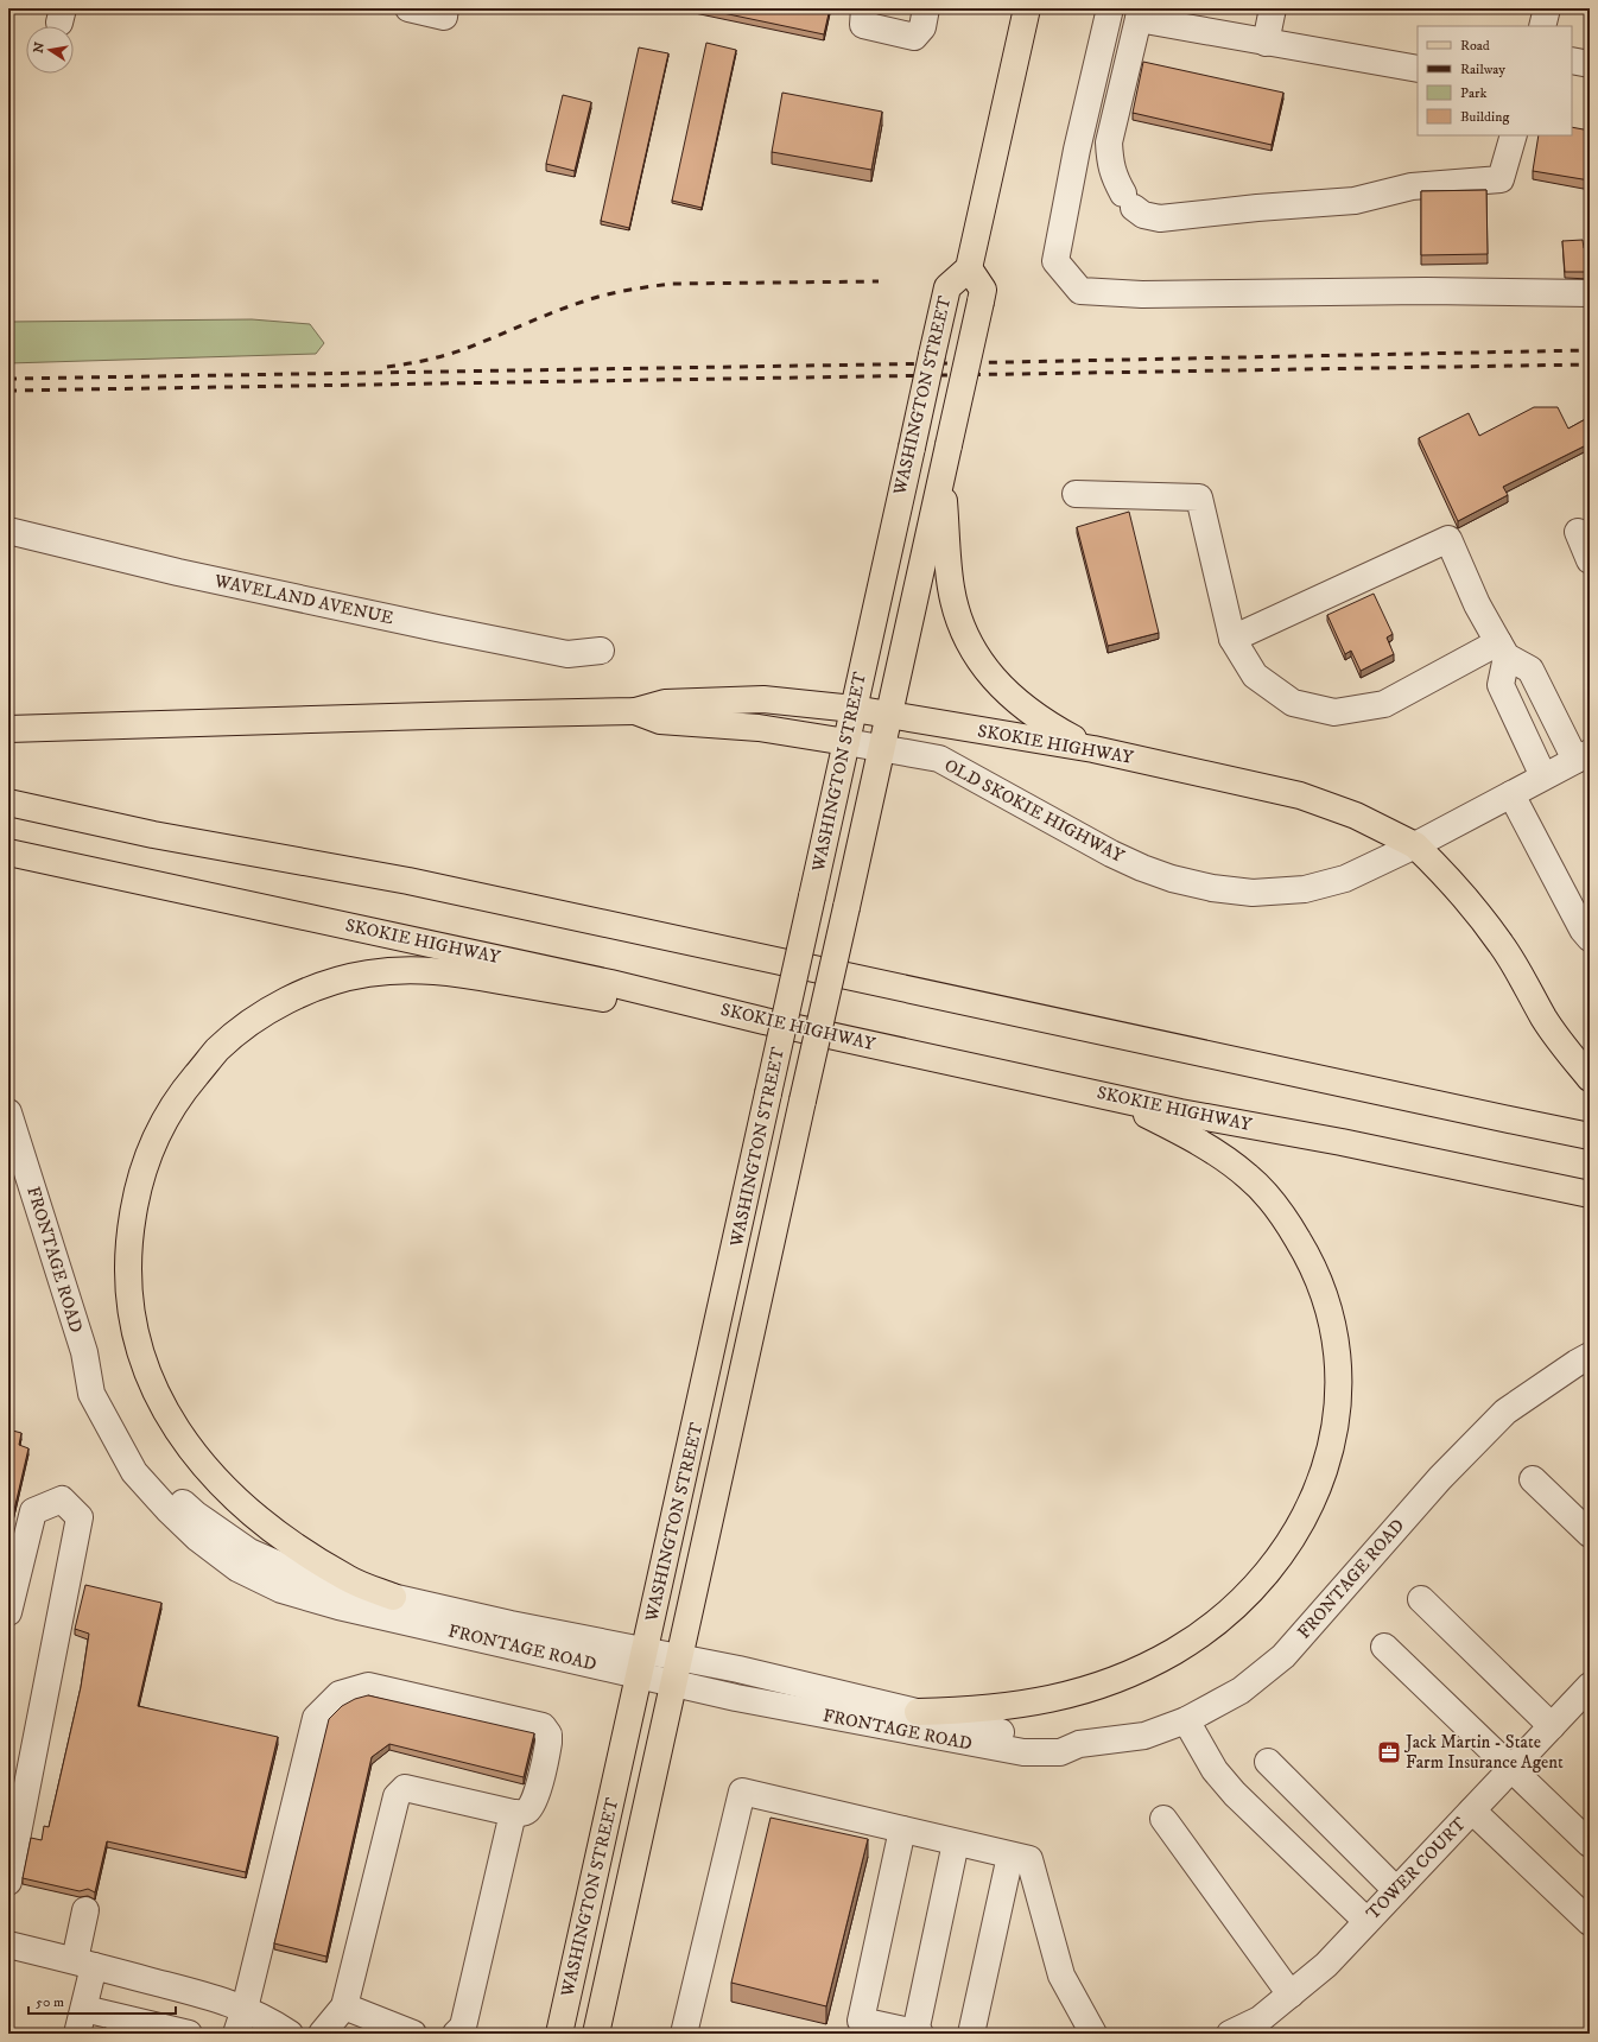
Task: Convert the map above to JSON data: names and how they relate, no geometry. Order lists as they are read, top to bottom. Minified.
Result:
{"streets":{"main road":["WASHINGTON STREET","SKOKIE HIGHWAY","OLD SKOKIE HIGHWAY"],"street":["WAVELAND AVENUE","FRONTAGE ROAD","TOWER COURT"]},"crossings":[["WASHINGTON STREET","SKOKIE HIGHWAY"],["WASHINGTON STREET","OLD SKOKIE HIGHWAY"],["WASHINGTON STREET","FRONTAGE ROAD"],["SKOKIE HIGHWAY","OLD SKOKIE HIGHWAY"]],"places":{"office":["Jack Martin - State Farm Insurance Agent"]},"legend":["Road","Railway","Park","Building"],"scale_bar":"50 m","north":"left"}
